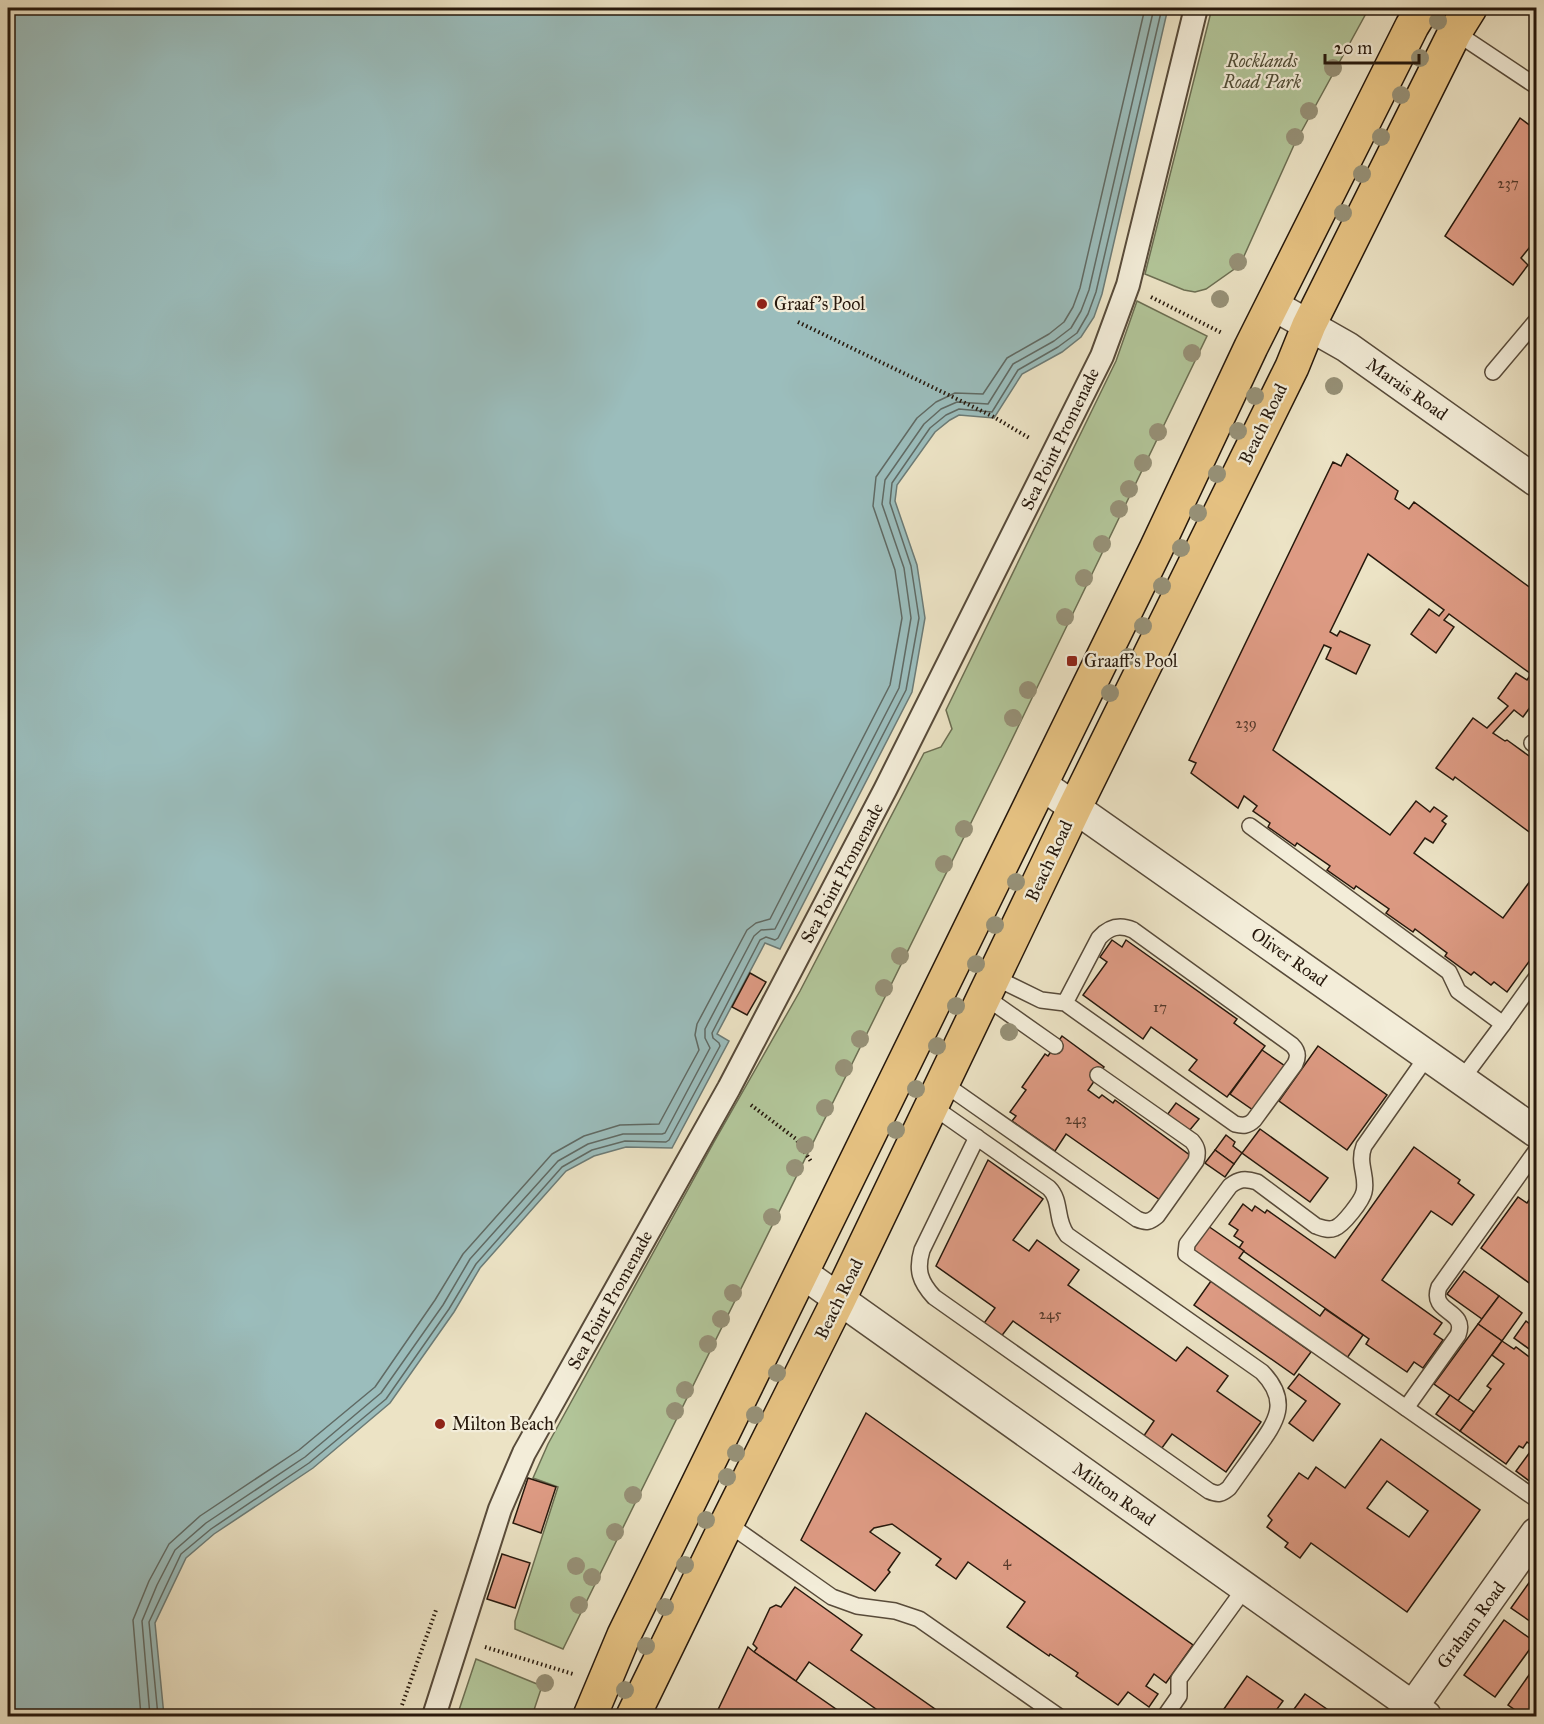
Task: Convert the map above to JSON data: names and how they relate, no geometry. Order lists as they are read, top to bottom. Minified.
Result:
{"streets":{"main road":["Beach Road"],"street":["Marais Road","Sea Point Promenade","Oliver Road","Milton Road","Graham Road"]},"crossings":[["Marais Road","Beach Road"],["Beach Road","Oliver Road"],["Beach Road","Milton Road"],["Milton Road","Graham Road"]],"parks":["Rocklands Road Park"],"places":{"other":["Graaf's Pool","Milton Beach"],"transit":["Graaff's Pool"]},"house_numbers":["237","239","17","243","245","4"],"scale_bar":"20 m"}
